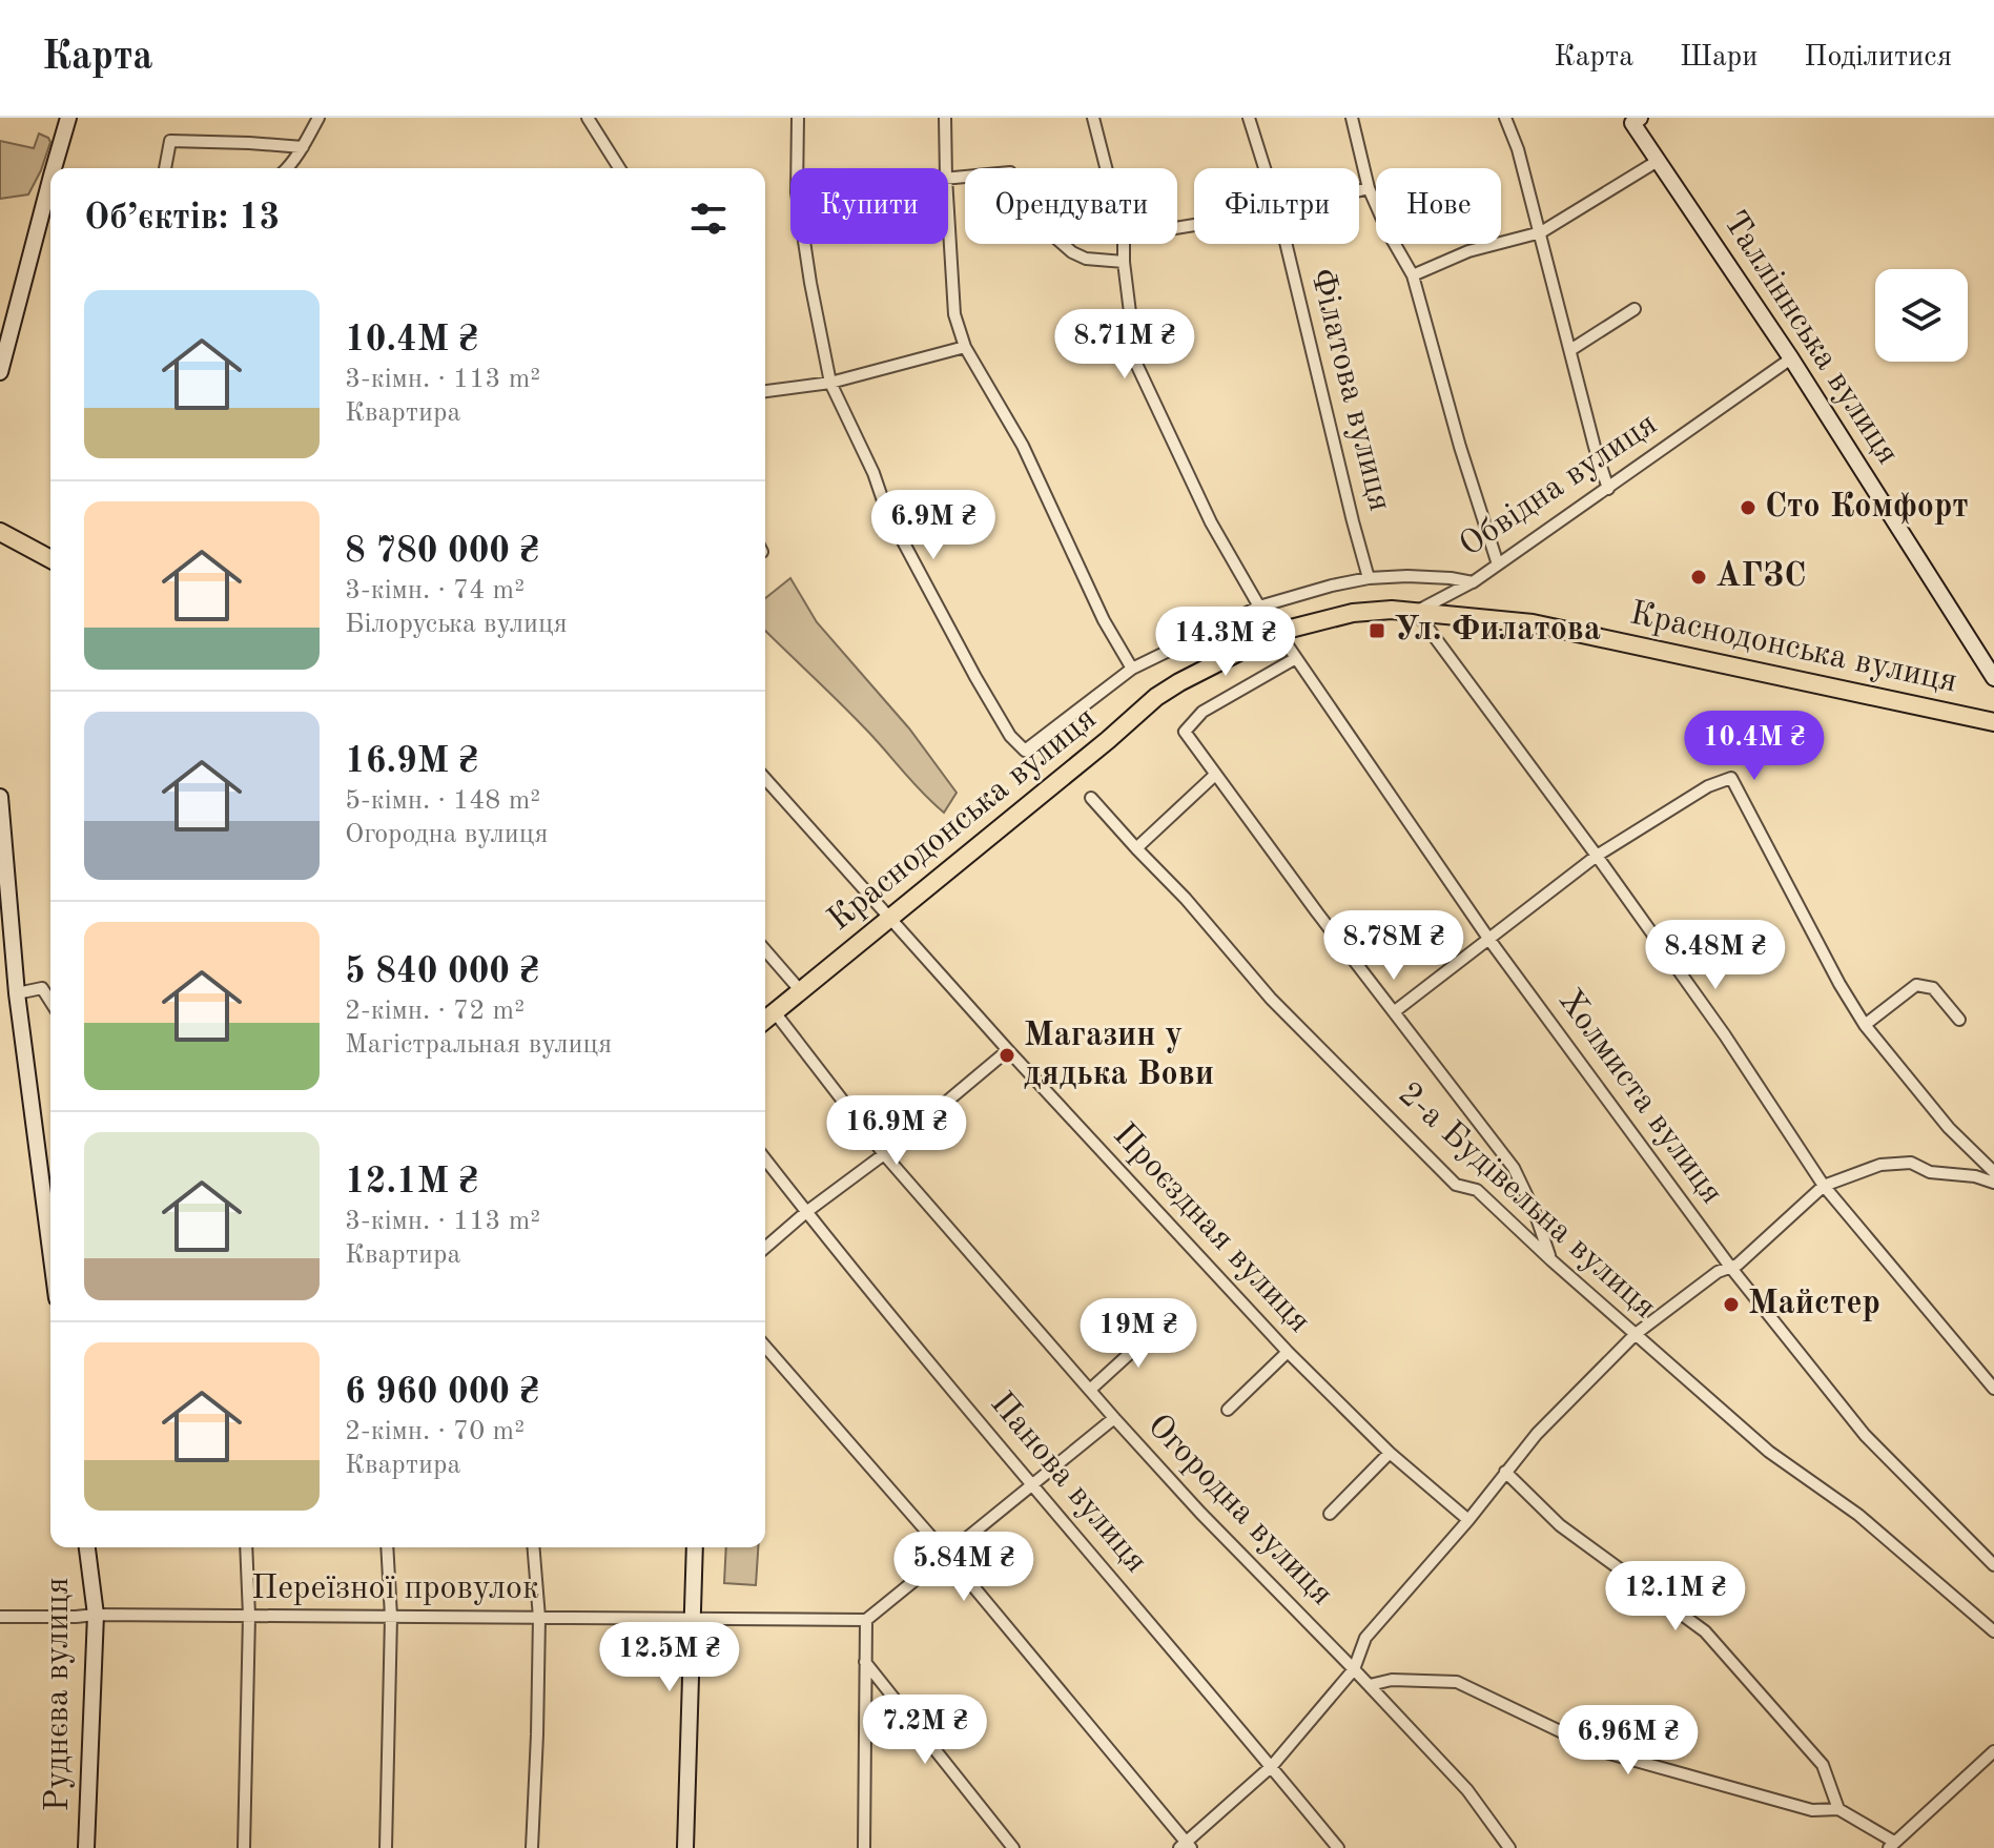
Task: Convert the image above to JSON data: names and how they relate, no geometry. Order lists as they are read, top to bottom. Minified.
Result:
{"streets":{"main road":["Краснодонська вулиця"],"street":["Талліннська вулиця","Філатова вулиця","Обвідна вулиця","Холмиста вулиця","2-а Будівельна вулиця","Проєздная вулиця","Панова вулиця","Огородна вулиця","Переїзної провулок","Руднєва вулиця"]},"crossings":[["Талліннська вулиця","Обвідна вулиця"],["Філатова вулиця","Обвідна вулиця"],["Краснодонська вулиця","Холмиста вулиця"],["Краснодонська вулиця","Проєздная вулиця"],["Краснодонська вулиця","Огородна вулиця"],["Переїзної провулок","Руднєва вулиця"]],"places":{"other":["Сто Комфорт","АГЗС","Магазин у дядька Вови","Майстер"],"transit":["Ул. Филатова"]},"page":{"header":"Карта","nav":["Карта","Шари","Поділитися"],"chip":["Купити","Орендувати","Фільтри","Нове"],"heading":"Об’єктів: 13","list":[{"name":"10.4M ₴","note":"3-кімн. · 113 m² · Квартира"},{"name":"8 780 000 ₴","note":"3-кімн. · 74 m² · Білоруська вулиця"},{"name":"16.9M ₴","note":"5-кімн. · 148 m² · Огородна вулиця"},{"name":"5 840 000 ₴","note":"2-кімн. · 72 m² · Магістральная вулиця"},{"name":"12.1M ₴","note":"3-кімн. · 113 m² · Квартира"},{"name":"6 960 000 ₴","note":"2-кімн. · 70 m² · Квартира"}],"price":["8.71M ₴","6.9M ₴","14.3M ₴","10.4M ₴","8.78M ₴","8.48M ₴","16.9M ₴","19M ₴","5.84M ₴","12.1M ₴","12.5M ₴","7.2M ₴","6.96M ₴"]}}
